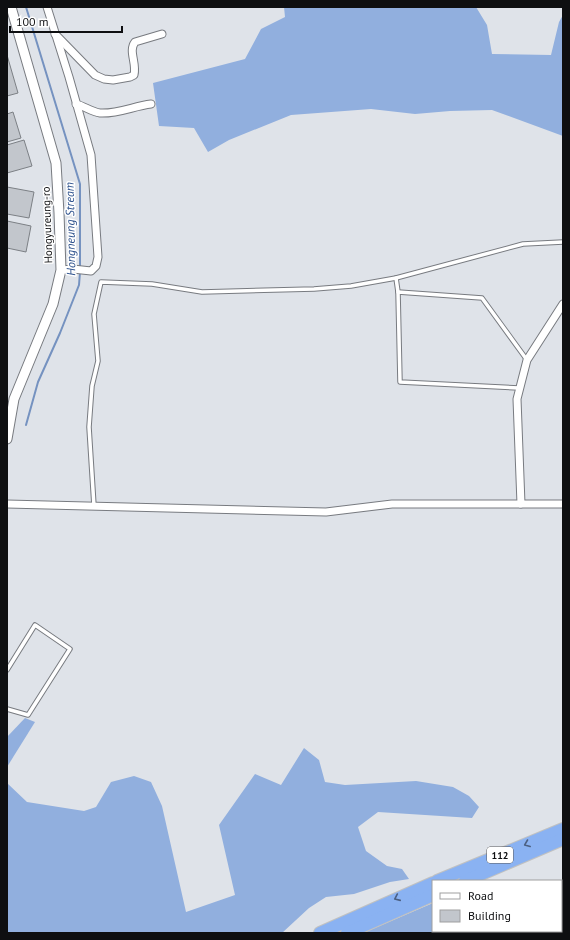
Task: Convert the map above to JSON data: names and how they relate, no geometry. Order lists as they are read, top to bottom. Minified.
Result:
{"streets":{"highway":["112"],"street":["Hongyureung-ro"]},"water":["Hongneung Stream"],"legend":["Road","Building"],"scale_bar":"100 m"}
